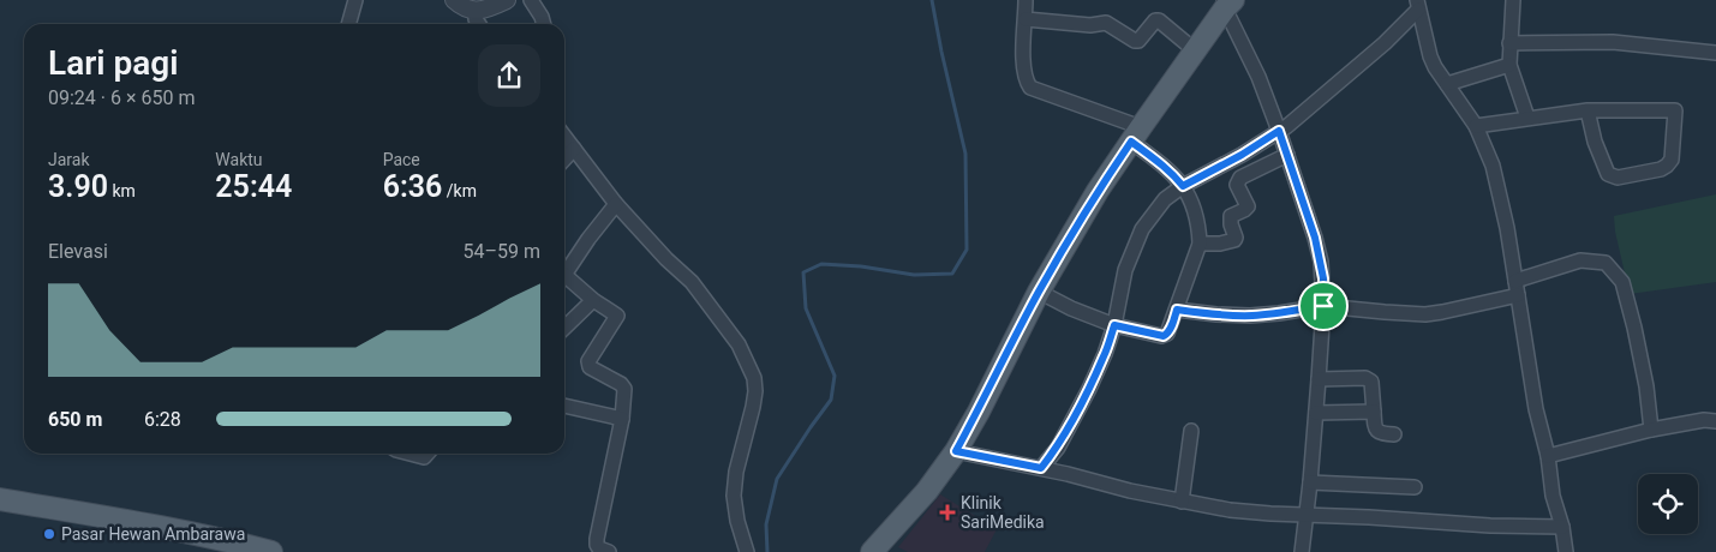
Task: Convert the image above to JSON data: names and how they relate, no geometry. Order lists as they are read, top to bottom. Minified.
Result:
{"places":{"health":["Klinik SariMedika"],"other":["Pasar Hewan Ambarawa"]},"page":{"heading":["Lari pagi","09:24 · 6 × 650 m"],"stats":[["Jarak","3.90 km"],["Waktu","25:44"],["Pace","6:36 /km"]],"chart":["Elevasi","54–59 m"],"list":[{"name":"650 m","note":"6:28"}]}}
